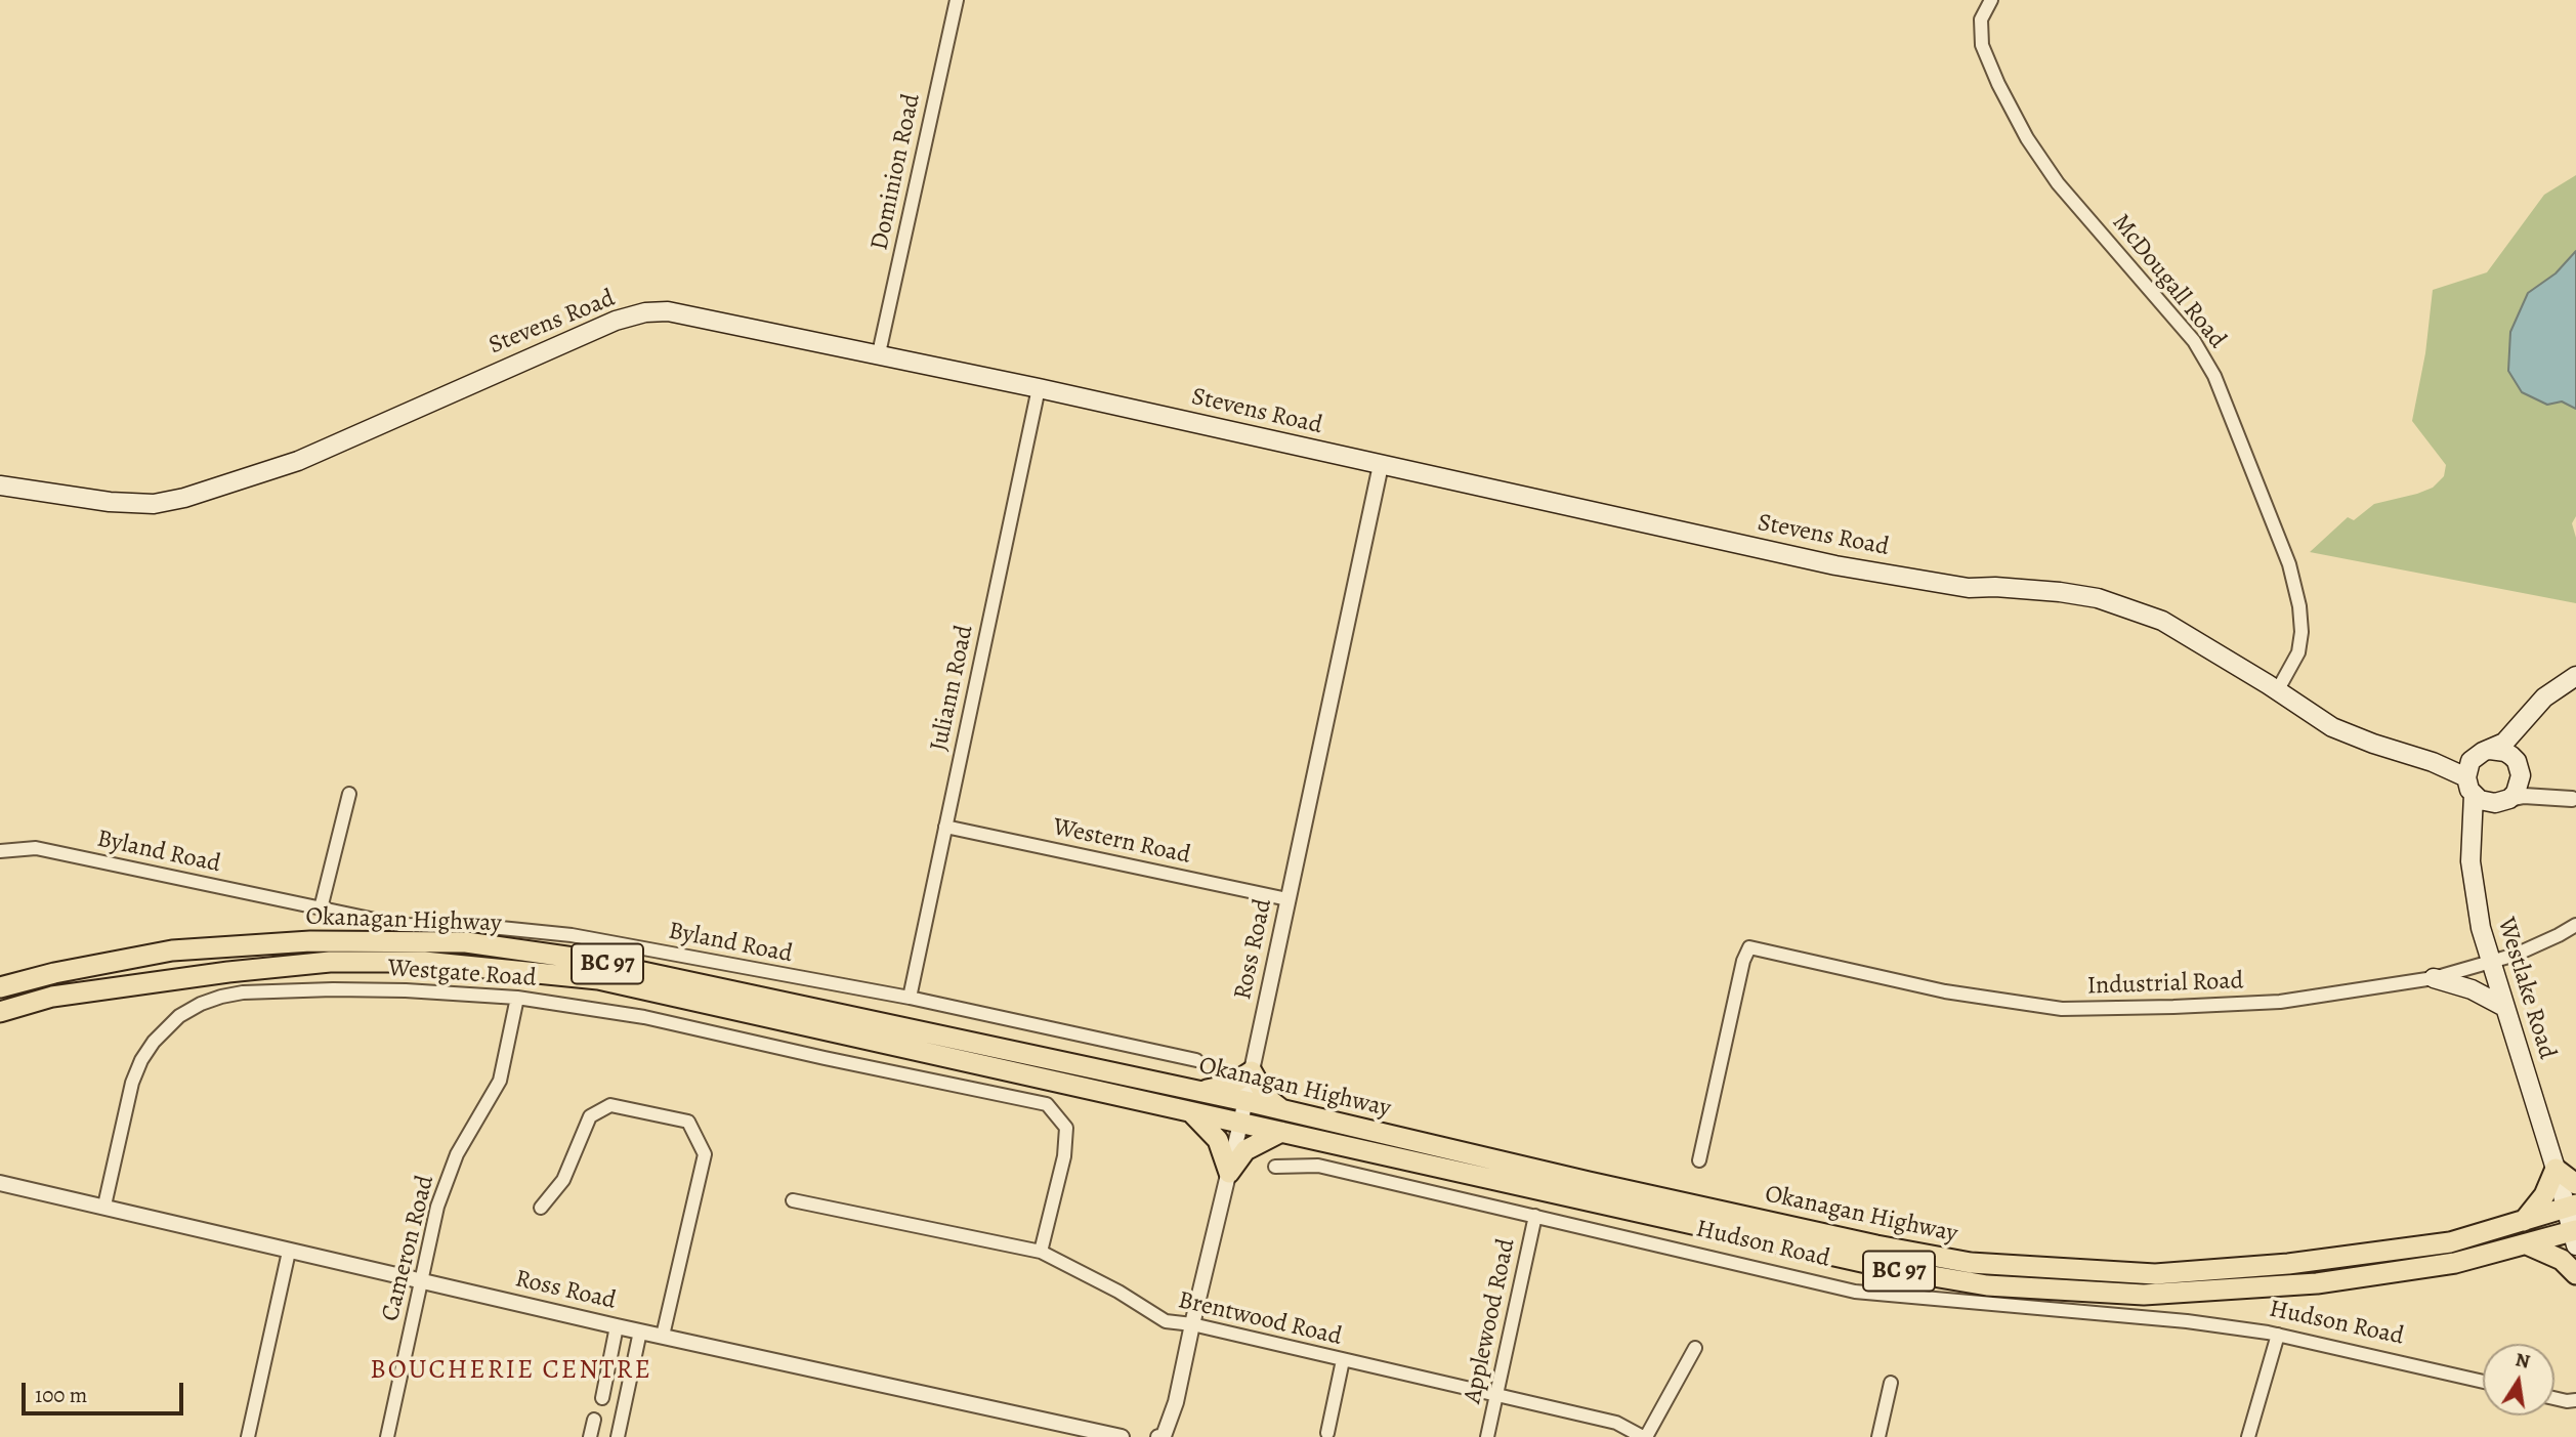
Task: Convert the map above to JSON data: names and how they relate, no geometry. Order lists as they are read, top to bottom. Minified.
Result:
{"streets":{"highway":["Okanagan Highway","BC 97"],"main road":["Stevens Road","Westlake Road"],"street":["Dominion Road","McDougall Road","Juliann Road","Western Road","Byland Road","Ross Road","Westgate Road","Industrial Road","Hudson Road","Cameron Road","Brentwood Road","Applewood Road"]},"crossings":[["Dominion Road","Stevens Road"],["McDougall Road","Stevens Road"],["Stevens Road","Juliann Road"],["Stevens Road","Ross Road"],["Stevens Road","Westlake Road"],["Juliann Road","Western Road"],["Juliann Road","Byland Road"],["Western Road","Ross Road"],["Okanagan Highway","Ross Road"],["Okanagan Highway","Westlake Road"],["Ross Road","Westgate Road"],["Ross Road","Cameron Road"],["Ross Road","Brentwood Road"],["Westgate Road","Cameron Road"],["Westgate Road","Brentwood Road"],["Industrial Road","Westlake Road"],["Hudson Road","Applewood Road"],["Brentwood Road","Applewood Road"]],"districts":["BOUCHERIE CENTRE"],"scale_bar":"100 m","north":"top"}
